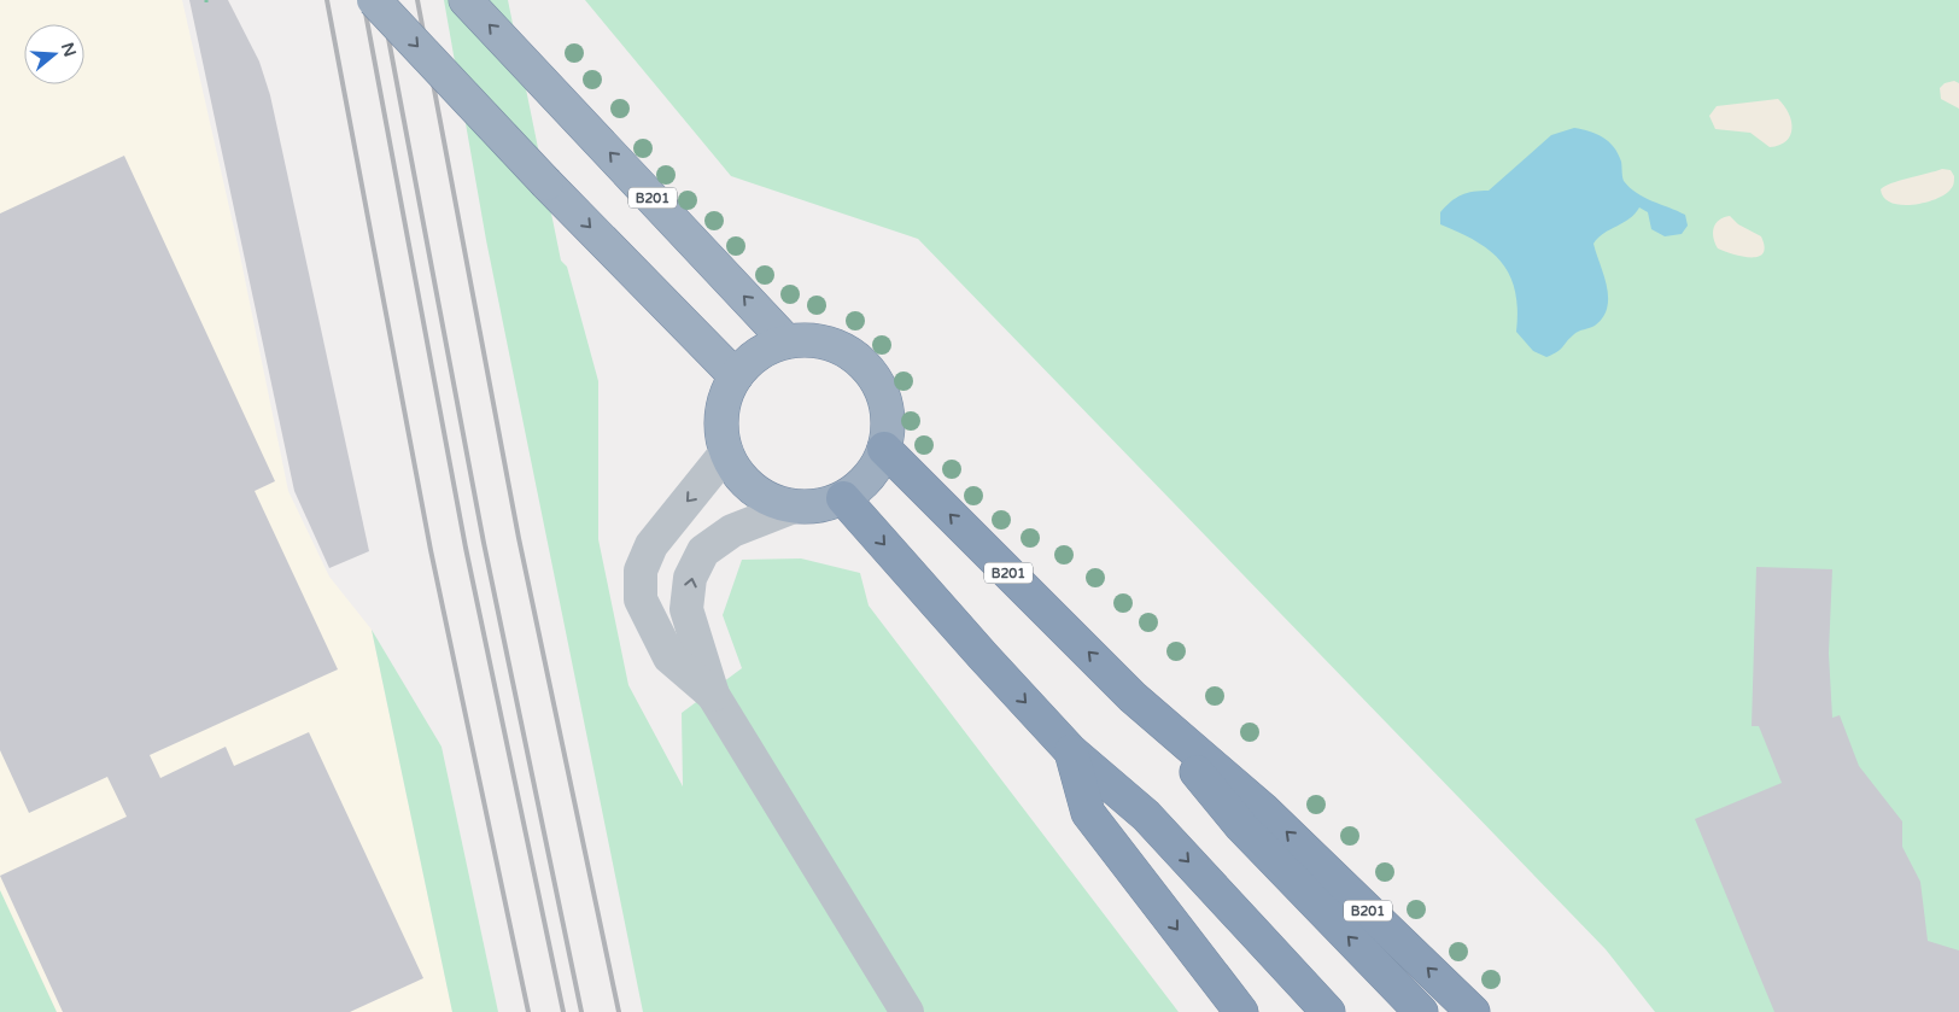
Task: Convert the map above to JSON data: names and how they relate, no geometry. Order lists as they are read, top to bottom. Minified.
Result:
{"streets":{"highway":["B201"]},"north":"right"}
